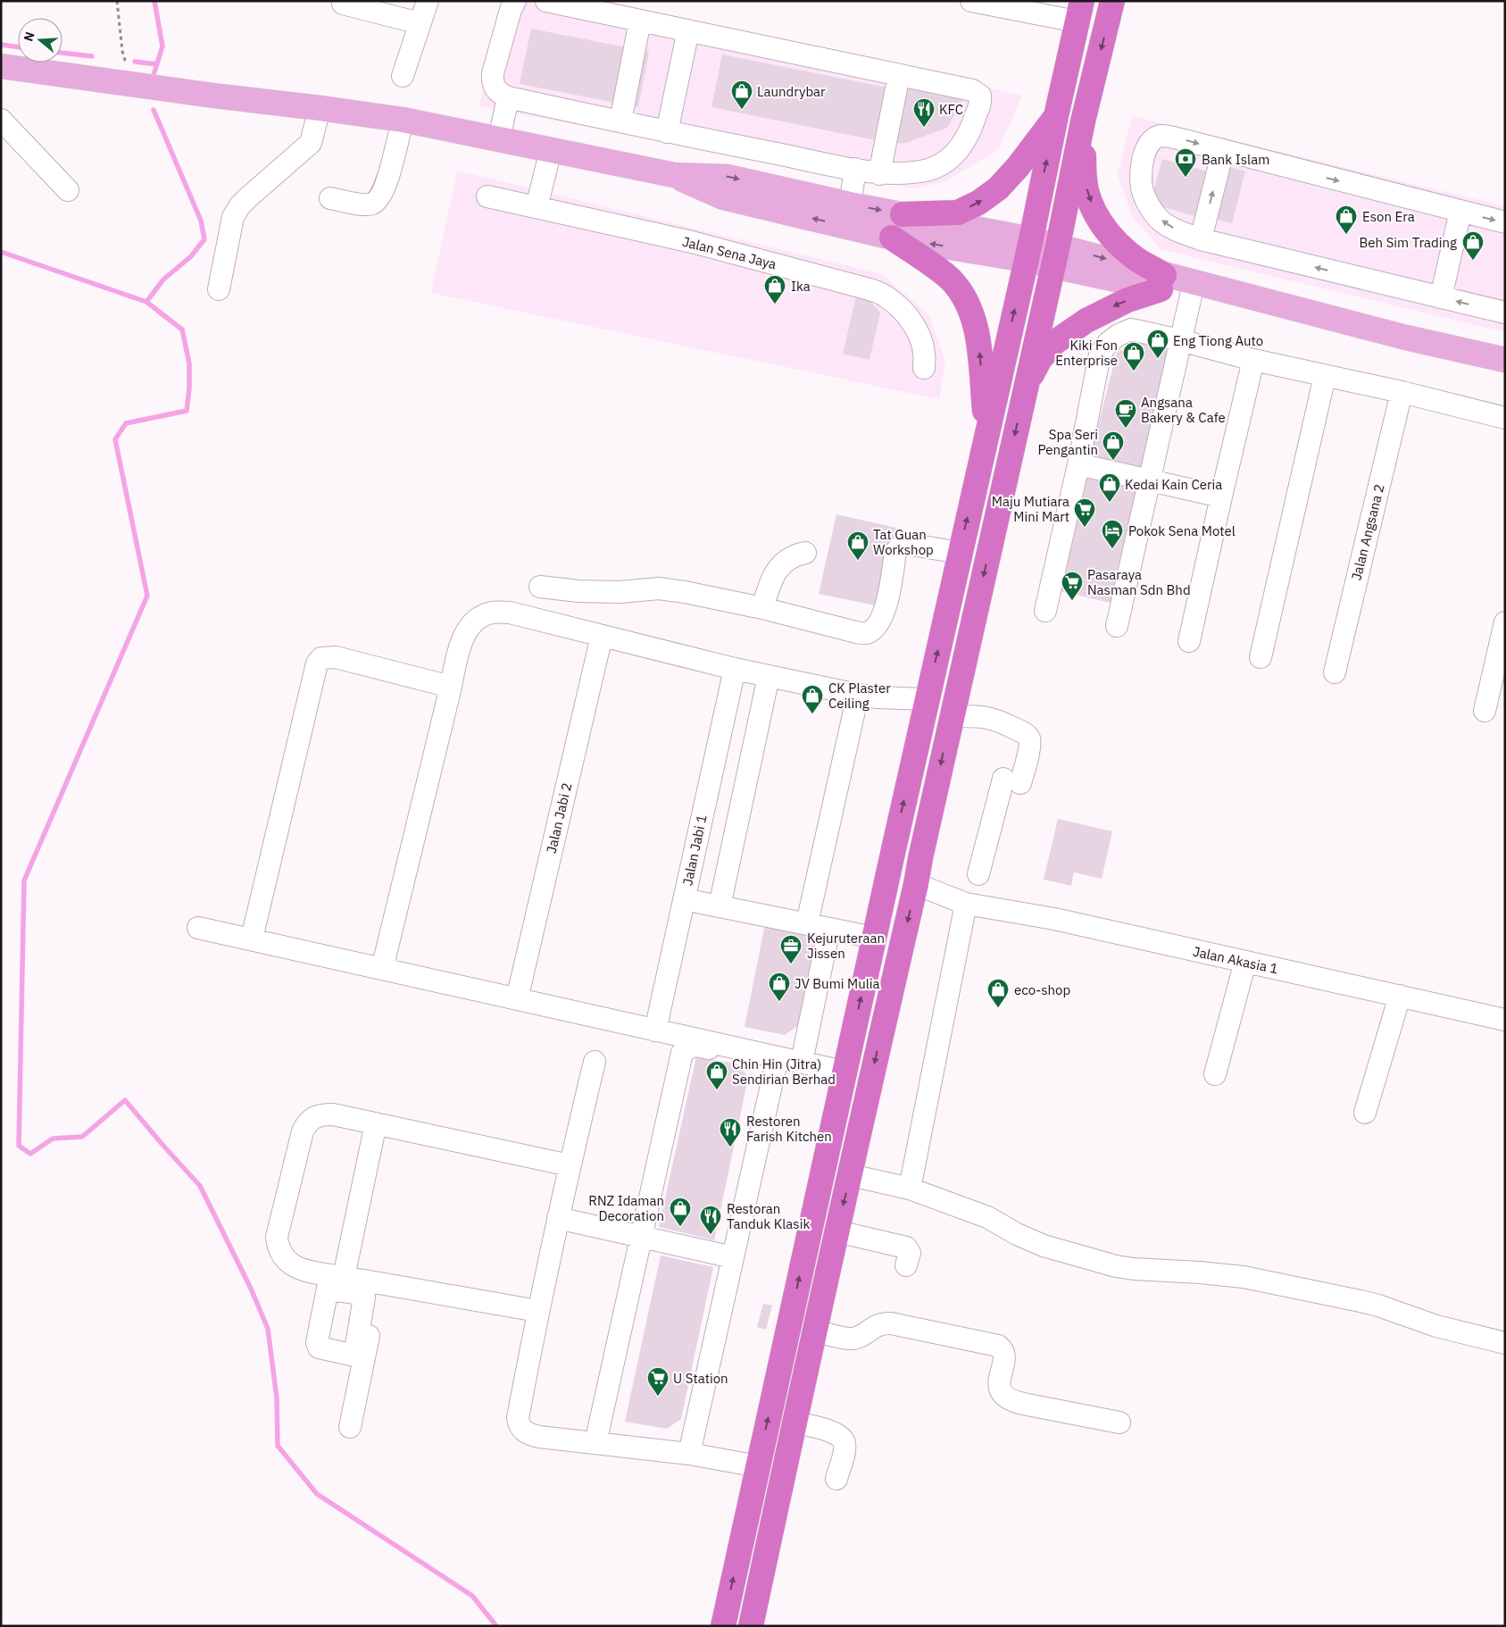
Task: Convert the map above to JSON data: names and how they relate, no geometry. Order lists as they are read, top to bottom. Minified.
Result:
{"streets":{"street":["Jalan Sena Jaya","Jalan Angsana 2","Jalan Jabi 2","Jalan Jabi 1","Jalan Akasia 1"]},"places":{"shop":["Laundrybar","Eson Era","Beh Sim Trading","Ika","Eng Tiong Auto","Kiki Fon Enterprise","Spa Seri Pengantin","Kedai Kain Ceria","Tat Guan Workshop","CK Plaster Ceiling","JV Bumi Mulia","eco-shop","Chin Hin (Jitra) Sendirian Berhad","RNZ Idaman Decoration"],"restaurant":["KFC","Restoren Farish Kitchen","Restoran Tanduk Klasik"],"bank":["Bank Islam"],"cafe":["Angsana Bakery & Cafe"],"supermarket":["Maju Mutiara Mini Mart","Pasaraya Nasman Sdn Bhd","U Station"],"hotel":["Pokok Sena Motel"],"office":["Kejuruteraan Jissen"]},"north":"left"}
